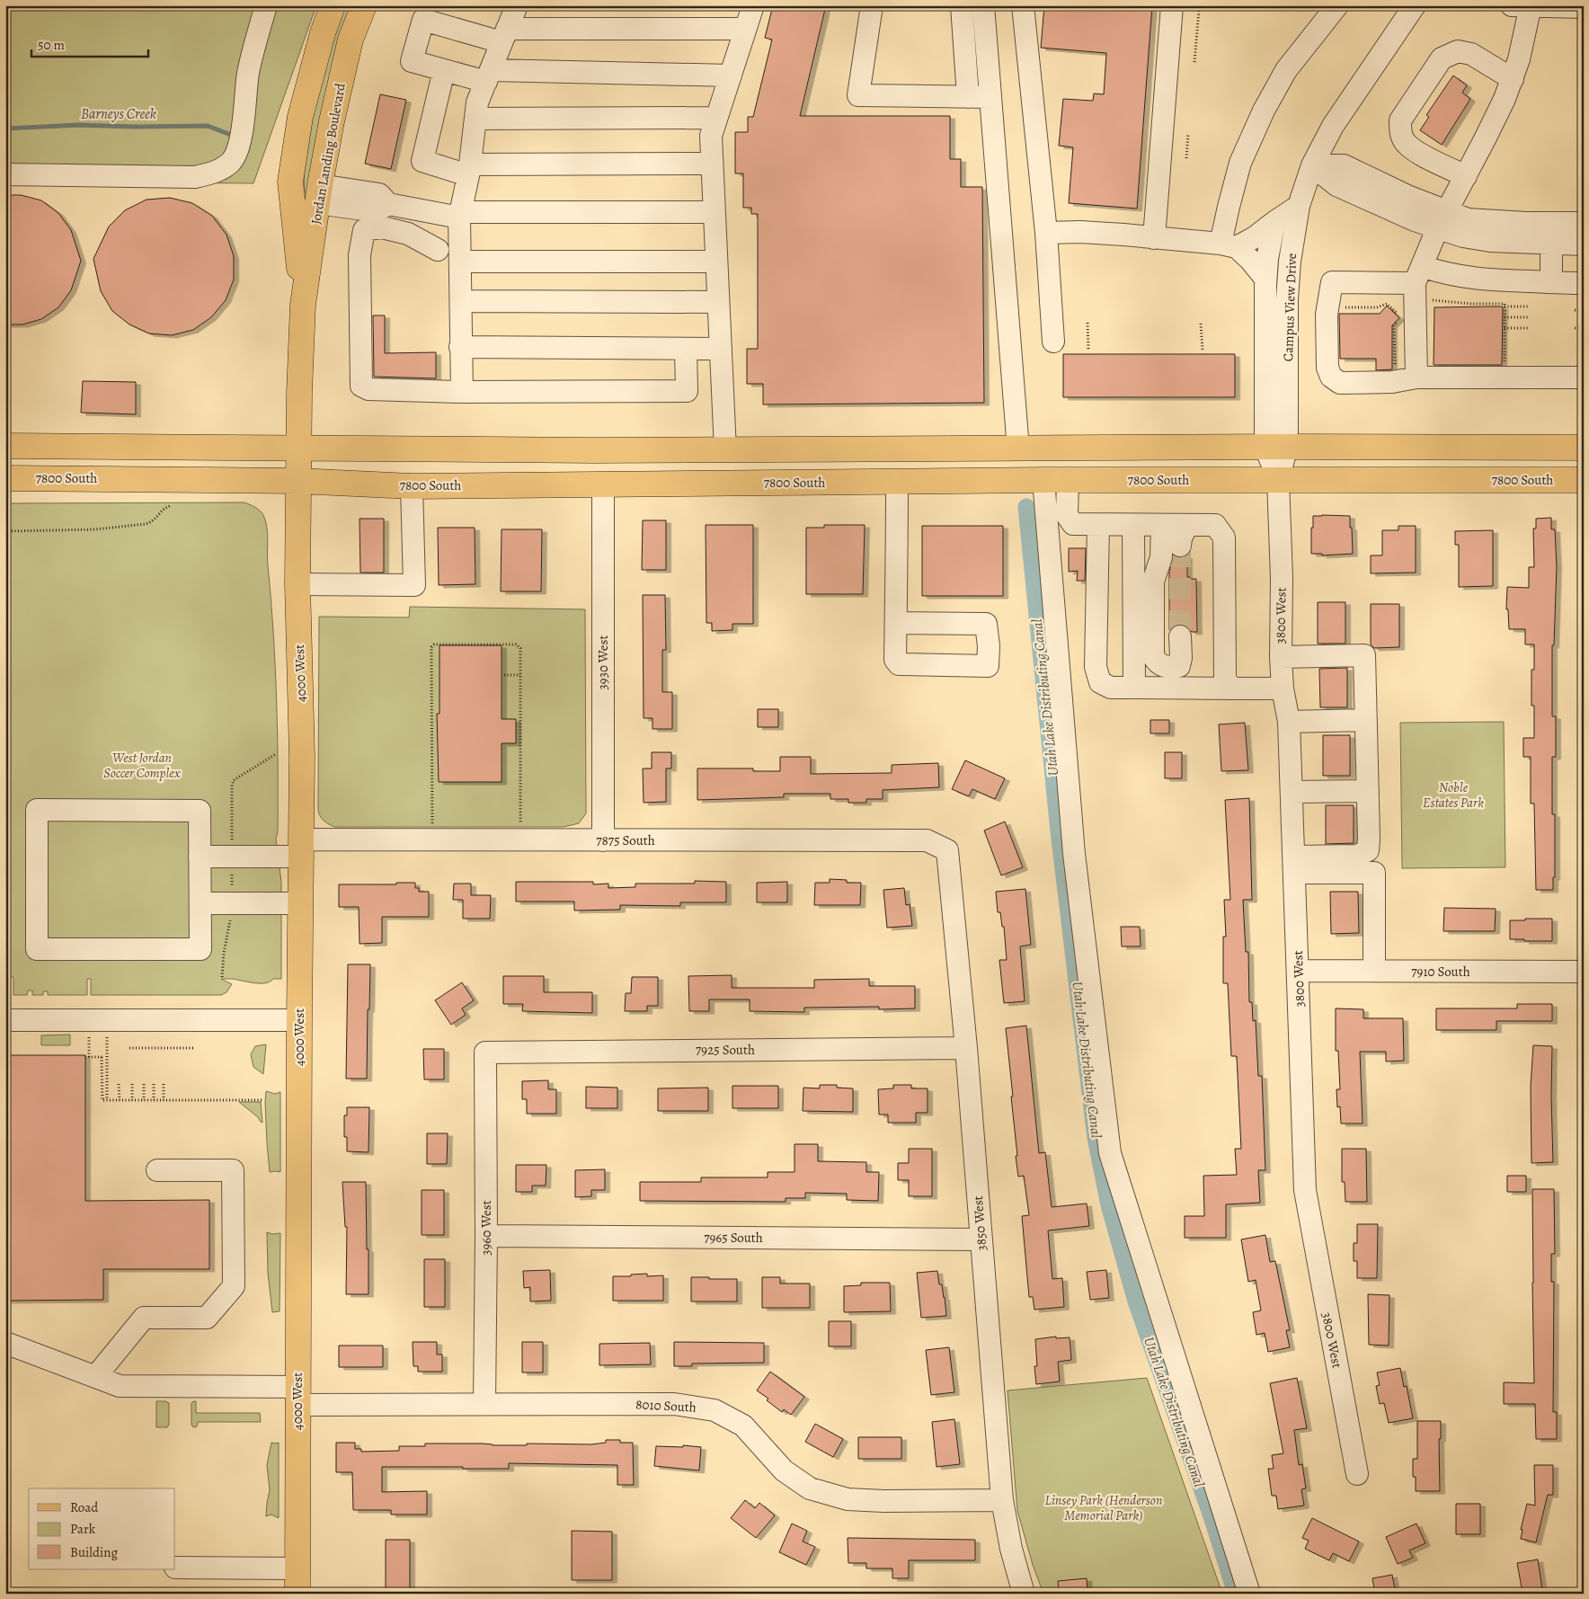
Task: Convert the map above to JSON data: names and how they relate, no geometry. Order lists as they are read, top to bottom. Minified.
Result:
{"streets":{"main road":["Jordan Landing Boulevard","7800 South","4000 West"],"street":["Campus View Drive","3800 West","3930 West","7875 South","7910 South","7925 South","3850 West","3960 West","7965 South","8010 South"]},"crossings":[["Jordan Landing Boulevard","7800 South"],["Jordan Landing Boulevard","4000 West"],["Campus View Drive","7800 South"],["Campus View Drive","3800 West"],["7800 South","3800 West"],["7800 South","3930 West"],["7800 South","4000 West"],["3800 West","7910 South"],["3930 West","7875 South"],["4000 West","7875 South"],["4000 West","8010 South"],["7875 South","3850 West"],["7925 South","3850 West"],["7925 South","3960 West"],["3850 West","7965 South"],["3850 West","8010 South"],["3960 West","7965 South"],["3960 West","8010 South"]],"water":["Barneys Creek","Utah Lake Distributing Canal"],"parks":["West Jordan Soccer Complex","Noble Estates Park","Linsey Park (Henderson Memorial Park)"],"legend":["Road","Park","Building"],"scale_bar":"50 m"}
